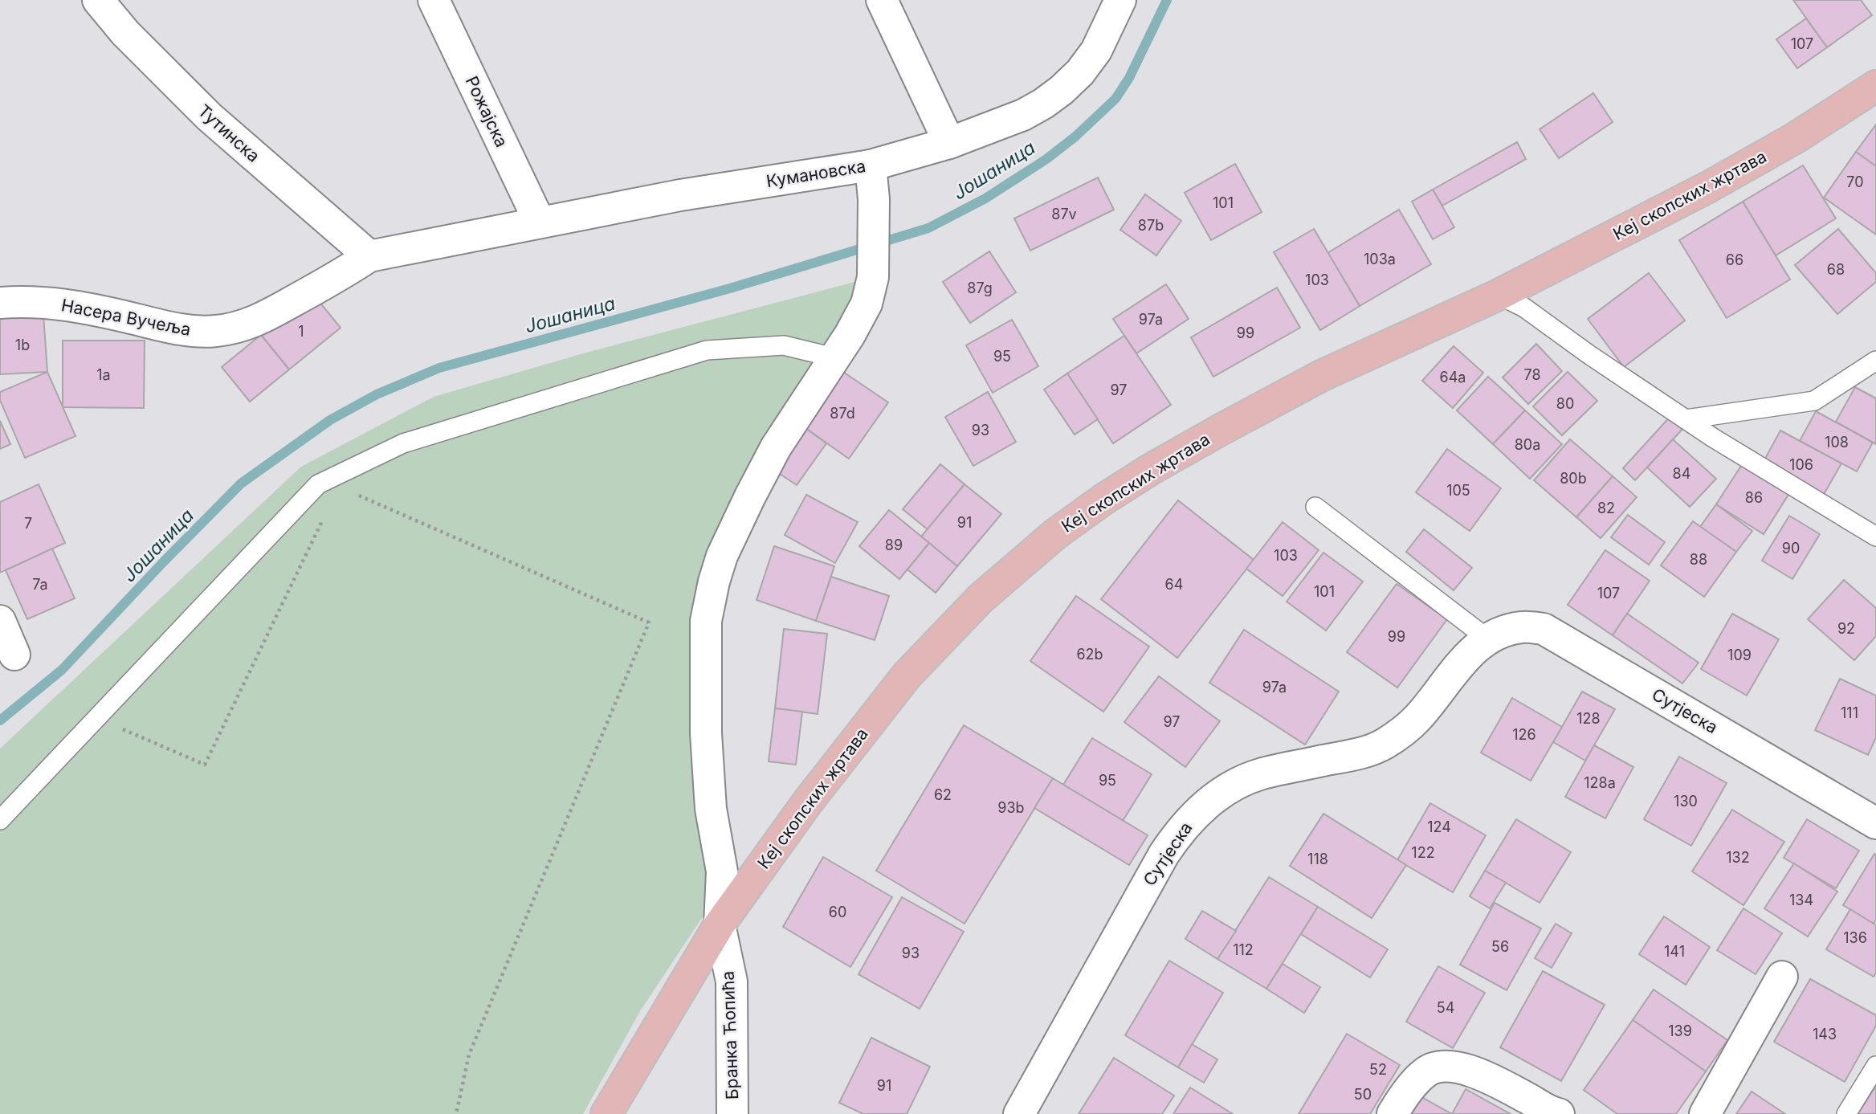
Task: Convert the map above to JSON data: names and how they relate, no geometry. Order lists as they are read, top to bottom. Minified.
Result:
{"streets":{"main road":["Кеј скопских жртава"],"street":["Рожајска","Тутинска","Кумановска","Насера Вучеља","Сутјеска","Бранка Ћопића"]},"crossings":[["Рожајска","Кумановска"],["Тутинска","Насера Вучеља"],["Кумановска","Кеј скопских жртава"],["Кеј скопских жртава","Бранка Ћопића"]],"water":["Јошаница"],"house_numbers":["107","70","101","87v","87b","103a","66","68","103","87g","97a","1","99","1b","95","1a","78","64a","97","80","87d","93","108","80a","106","84","80b","105","86","82","91","7","89","90","103","88","7a","64","101","107","92","99","62b","109","97a","111","128","97","126","95","128a","62","130","93b","124","122","132","118","134","60","136","56","112","141","93","54","139","143","52","91","50"]}
